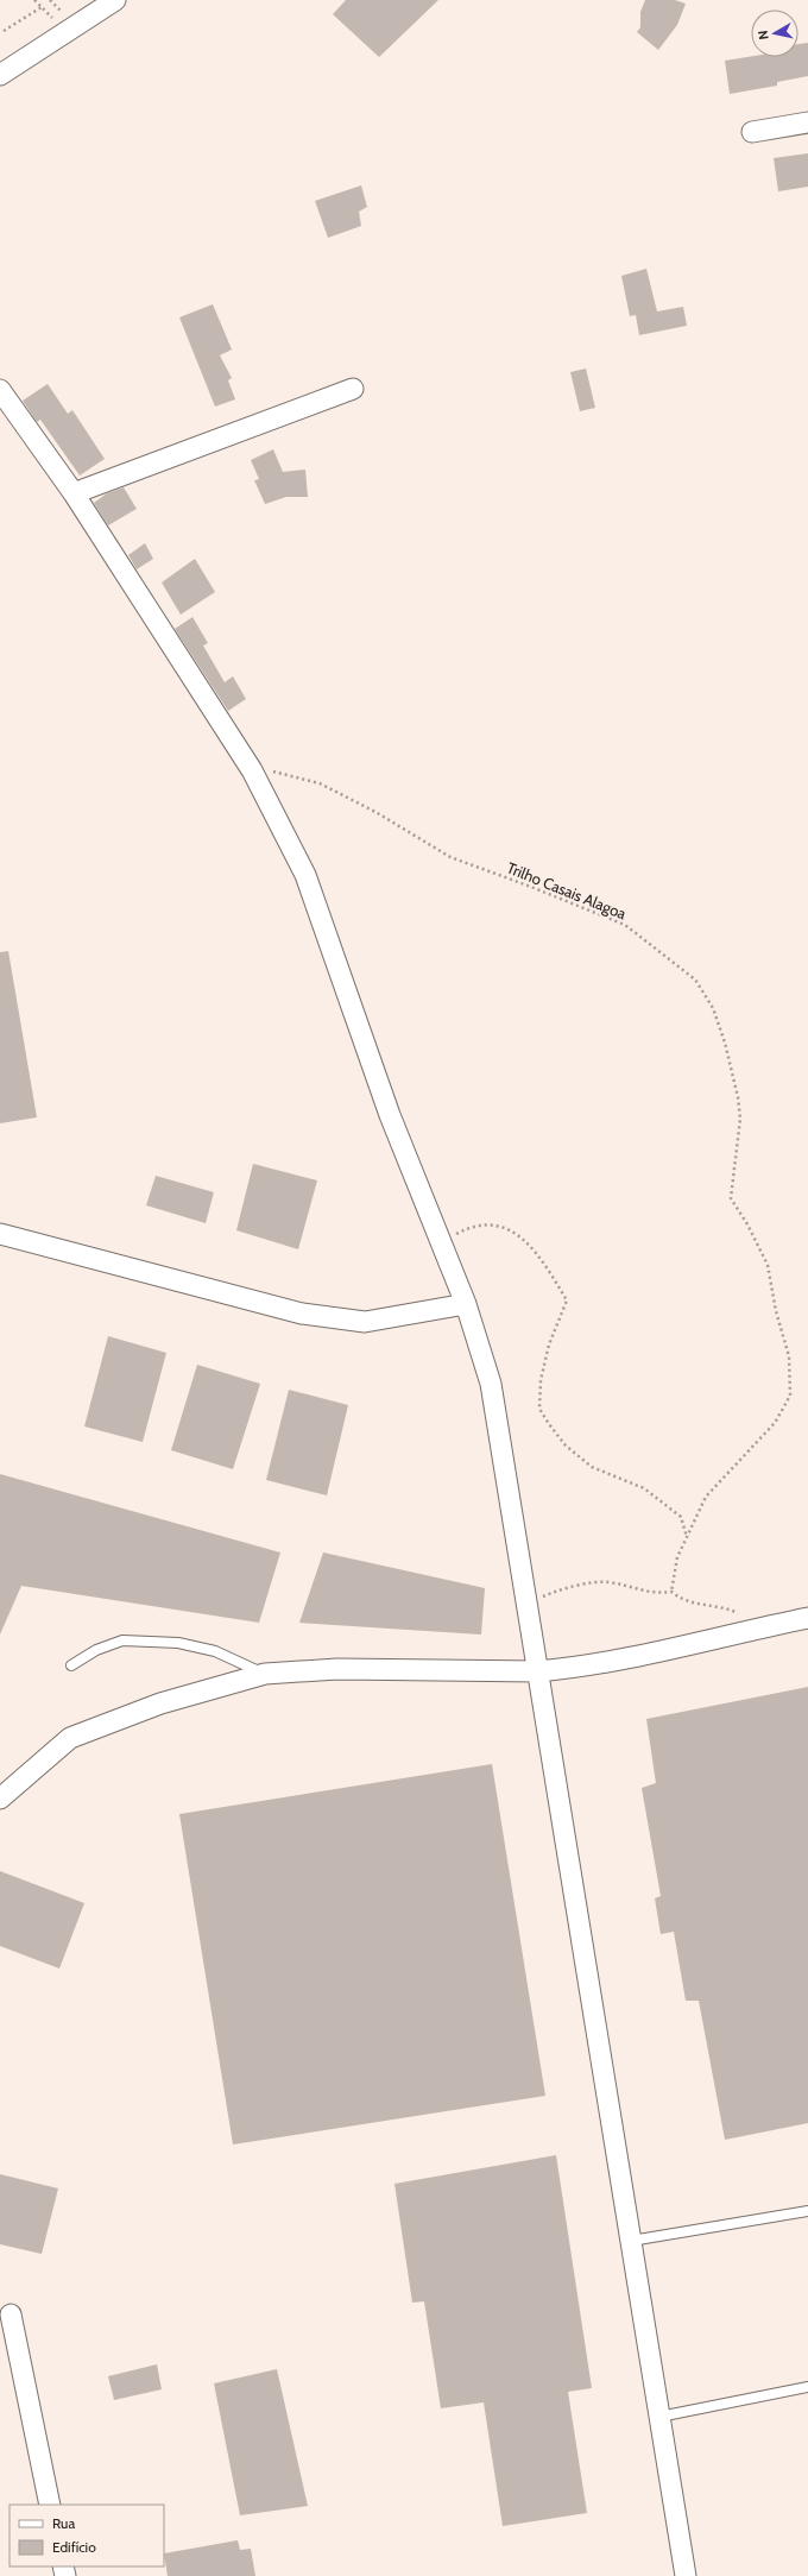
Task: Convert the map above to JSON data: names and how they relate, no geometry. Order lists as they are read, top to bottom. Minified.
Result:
{"streets":{"path":["Trilho Casais Alagoa"]},"legend":["Rua","Edifício"],"north":"left"}
